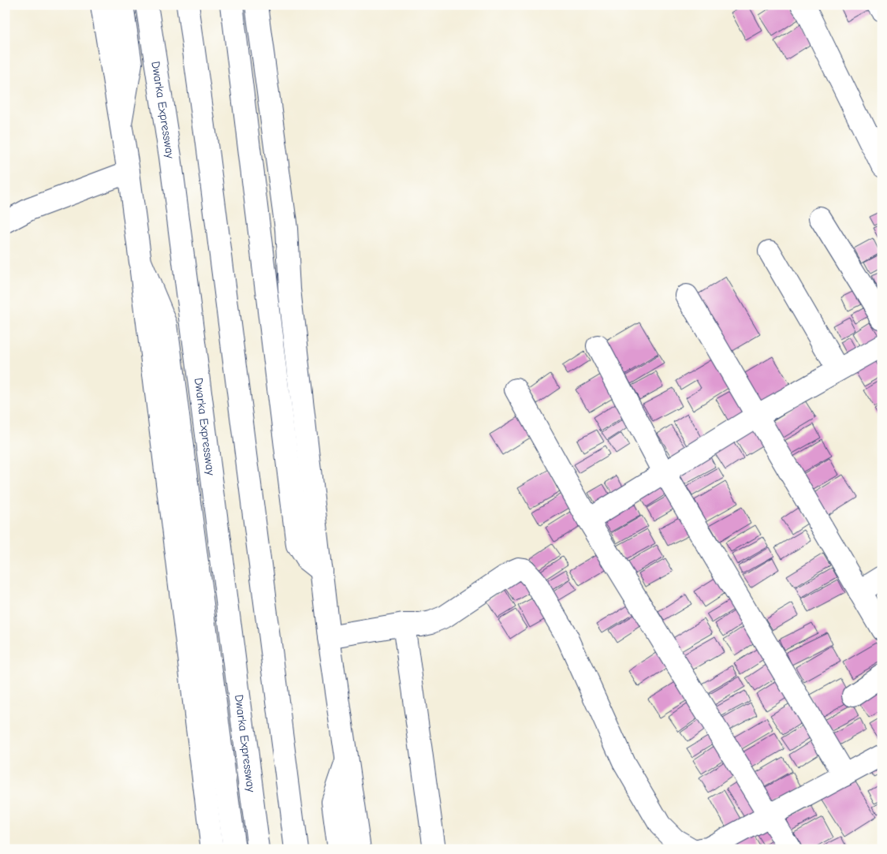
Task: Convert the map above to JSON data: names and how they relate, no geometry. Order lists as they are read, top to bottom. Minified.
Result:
{"streets":{"main road":["Dwarka Expressway"]}}
